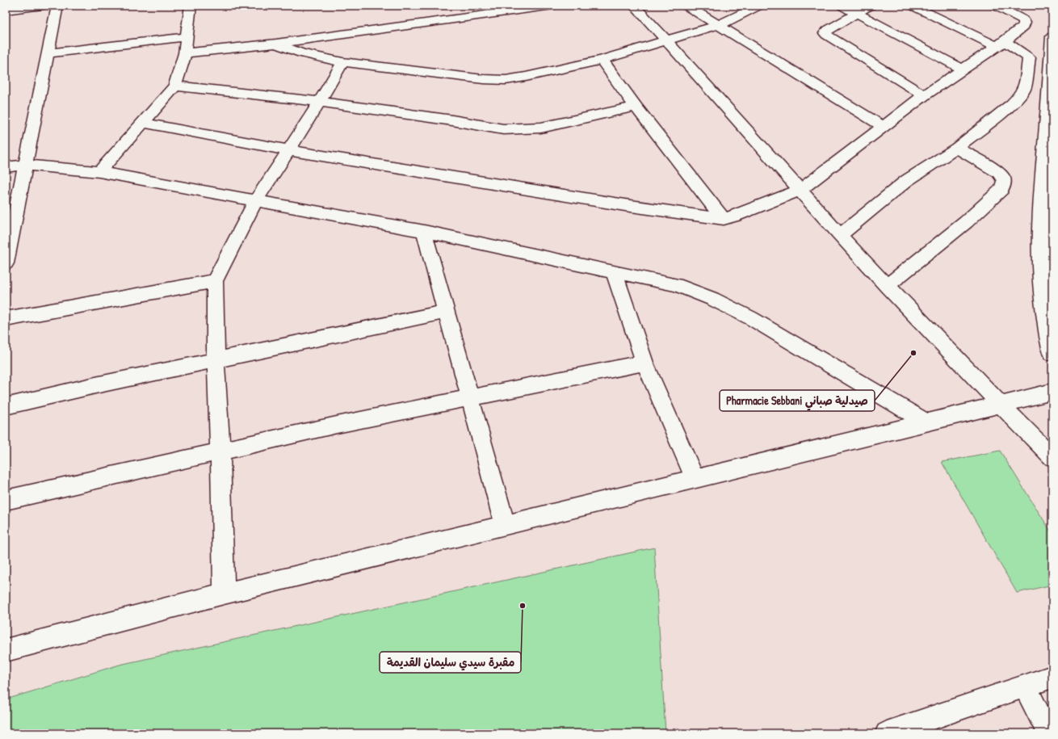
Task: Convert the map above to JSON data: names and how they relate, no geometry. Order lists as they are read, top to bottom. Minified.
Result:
{"places":["Pharmacie Sebbani صيدلية صباني","مقبرة سيدي سليمان القديمة"]}
